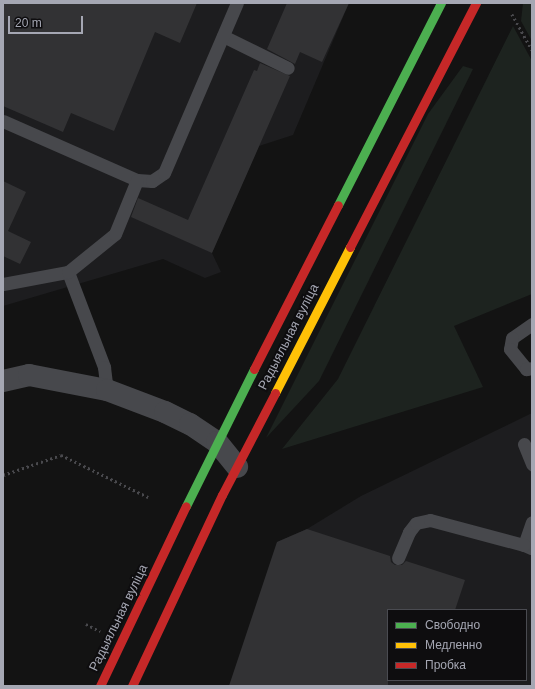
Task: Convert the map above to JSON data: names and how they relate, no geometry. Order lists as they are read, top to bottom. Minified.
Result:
{"streets":{"main road":["Радыяльная вуліца"]},"legend":["Свободно","Медленно","Пробка"],"scale_bar":"20 m"}
